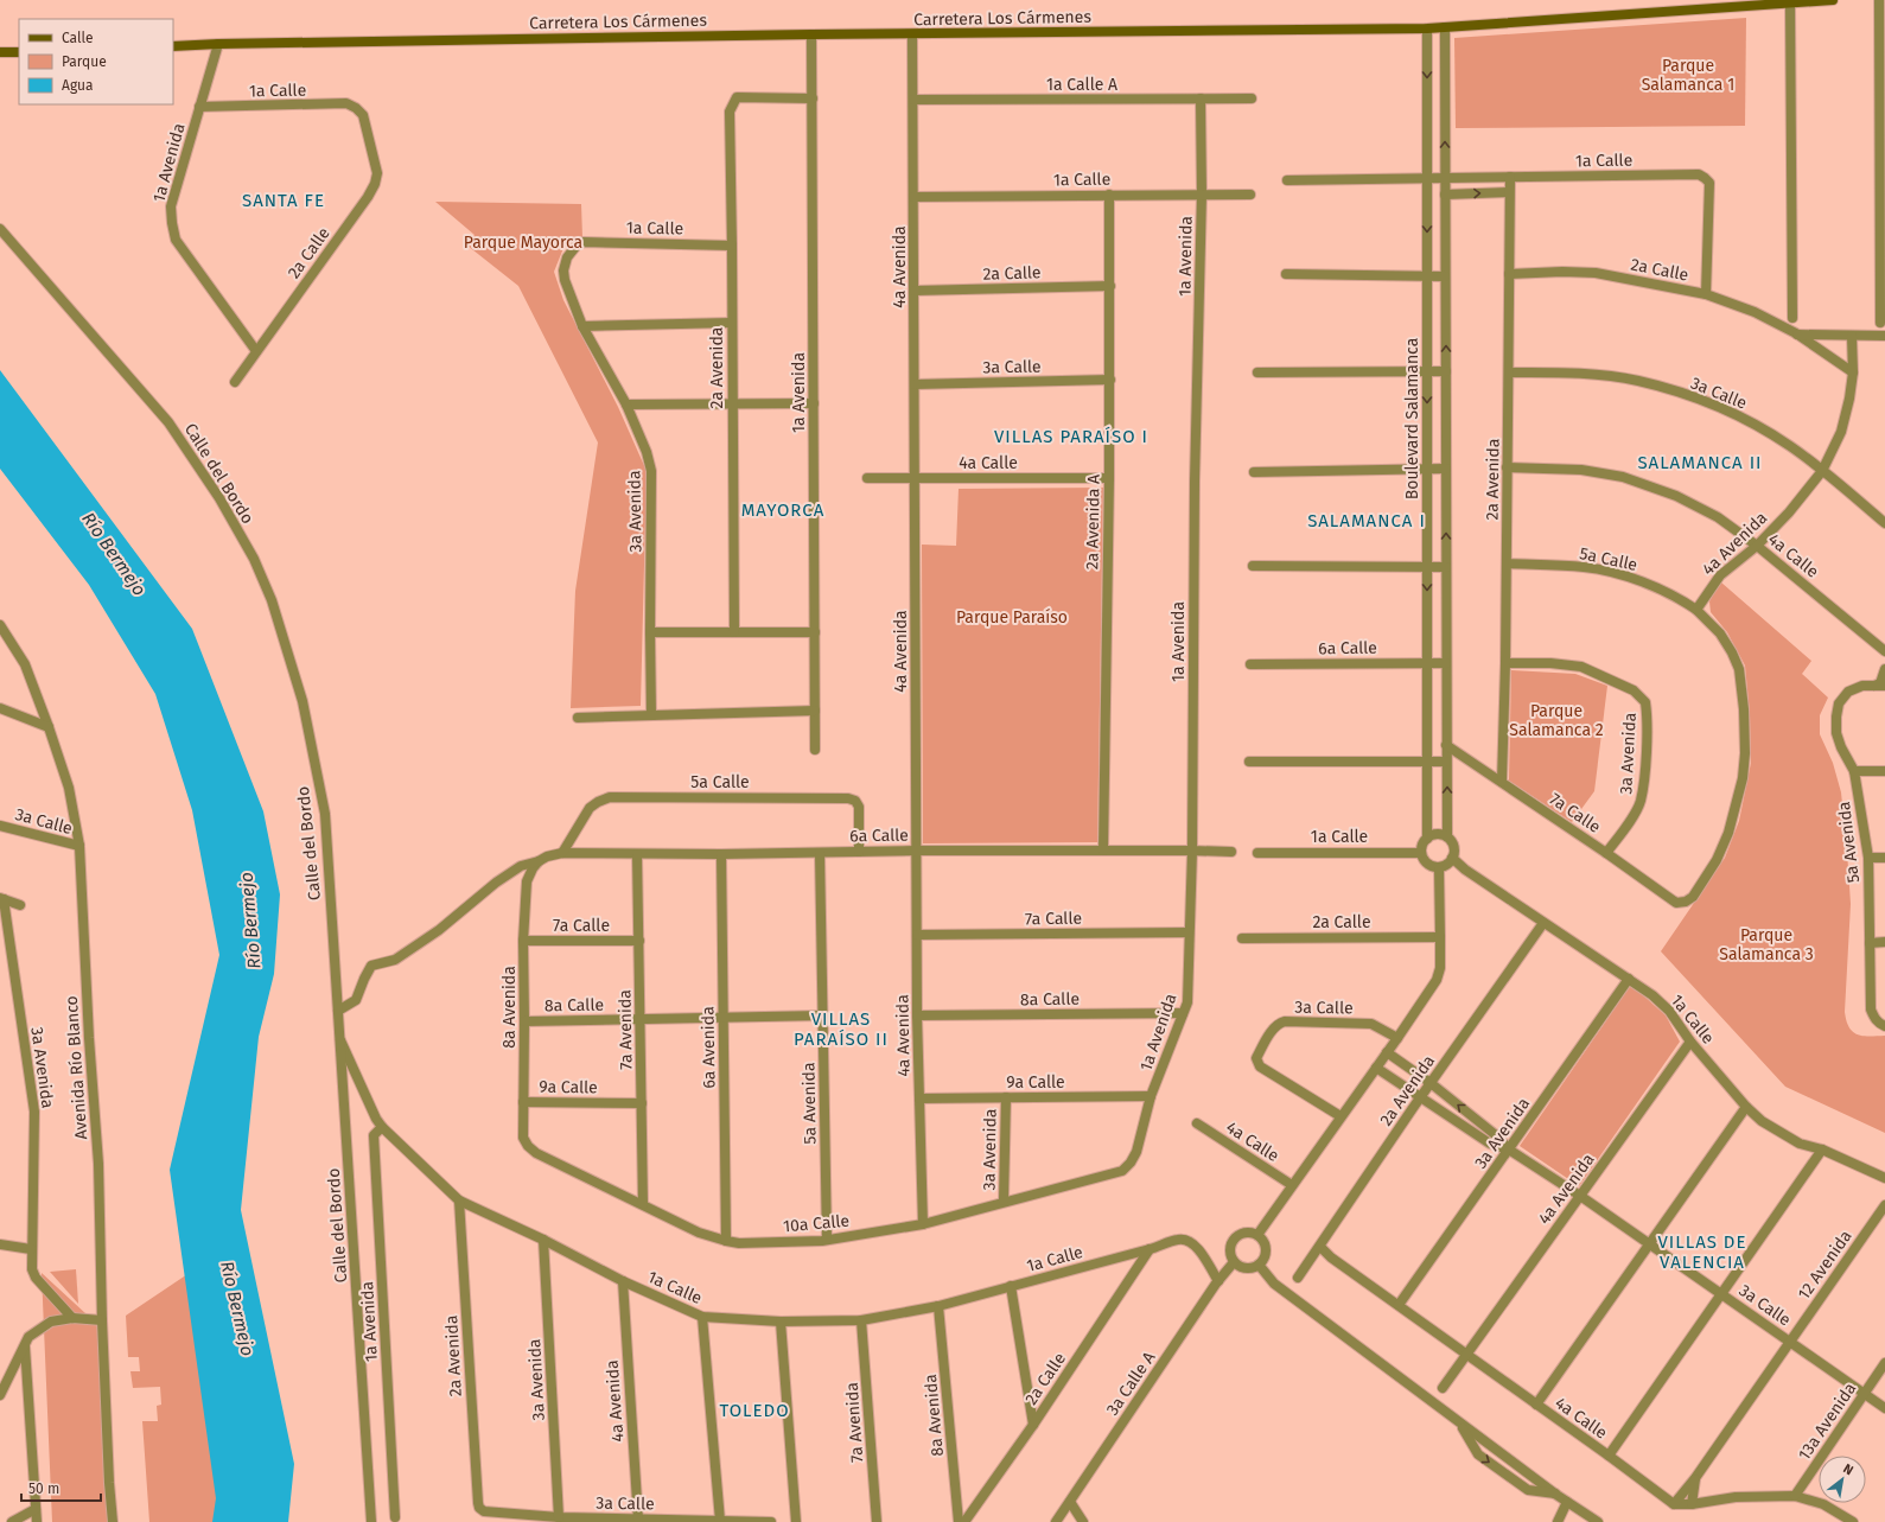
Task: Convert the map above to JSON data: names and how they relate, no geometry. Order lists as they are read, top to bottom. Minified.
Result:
{"streets":{"main road":["Carretera Los Cármenes"],"street":["1a Calle A","1a Calle","1a Avenida","2a Calle","4a Avenida","3a Calle","2a Avenida","Boulevard Salamanca","4a Calle","Calle del Bordo","3a Avenida","2a Avenida A","5a Calle","6a Calle","7a Calle","5a Avenida","8a Calle","8a Avenida","7a Avenida","6a Avenida","Avenida Río Blanco","9a Calle","10a Calle","12 Avenida","3a Calle A","13a Avenida"]},"crossings":[["Carretera Los Cármenes","1a Avenida"],["Carretera Los Cármenes","4a Avenida"],["Carretera Los Cármenes","Boulevard Salamanca"],["1a Calle A","1a Avenida"],["1a Calle A","4a Avenida"],["1a Calle","1a Avenida"],["1a Calle","2a Calle"],["1a Calle","4a Avenida"],["1a Calle","2a Avenida"],["1a Calle","Boulevard Salamanca"],["1a Calle","Calle del Bordo"],["1a Calle","3a Avenida"],["1a Calle","2a Avenida A"],["1a Calle","8a Avenida"],["1a Calle","7a Avenida"],["1a Calle","3a Calle A"],["1a Avenida","2a Calle"],["1a Avenida","2a Avenida"],["1a Avenida","6a Calle"],["1a Avenida","7a Calle"],["1a Avenida","8a Calle"],["1a Avenida","9a Calle"],["1a Avenida","10a Calle"],["2a Calle","4a Avenida"],["2a Calle","2a Avenida"],["2a Calle","2a Avenida A"],["4a Avenida","3a Calle"],["4a Avenida","4a Calle"],["4a Avenida","5a Calle"],["4a Avenida","6a Calle"],["4a Avenida","7a Calle"],["4a Avenida","8a Calle"],["4a Avenida","9a Calle"],["4a Avenida","10a Calle"],["3a Calle","2a Avenida"],["3a Calle","3a Avenida"],["3a Calle","2a Avenida A"],["3a Calle","Avenida Río Blanco"],["3a Calle","12 Avenida"],["3a Calle","13a Avenida"],["2a Avenida","4a Calle"],["2a Avenida","3a Avenida"],["2a Avenida","5a Calle"],["2a Avenida","7a Calle"],["Boulevard Salamanca","6a Calle"],["Boulevard Salamanca","7a Calle"],["4a Calle","3a Avenida"],["4a Calle","2a Avenida A"],["4a Calle","12 Avenida"],["Calle del Bordo","6a Calle"],["3a Avenida","7a Calle"],["3a Avenida","9a Calle"],["3a Avenida","10a Calle"],["2a Avenida A","6a Calle"],["5a Calle","6a Calle"],["5a Calle","7a Calle"],["6a Calle","5a Avenida"],["6a Calle","8a Avenida"],["6a Calle","7a Avenida"],["6a Calle","6a Avenida"],["7a Calle","8a Avenida"],["7a Calle","7a Avenida"],["5a Avenida","8a Calle"],["5a Avenida","10a Calle"],["8a Calle","8a Avenida"],["8a Calle","7a Avenida"],["8a Calle","6a Avenida"],["8a Avenida","9a Calle"],["8a Avenida","10a Calle"],["7a Avenida","9a Calle"],["7a Avenida","10a Calle"],["6a Avenida","10a Calle"]],"districts":["SANTA FE","VILLAS PARAÍSO I","SALAMANCA II","MAYORCA","SALAMANCA I","VILLAS PARAÍSO II","VILLAS DE VALENCIA","TOLEDO"],"water":["Río Bermejo"],"parks":["Parque Salamanca 1","Parque Mayorca","Parque Paraíso","Parque Salamanca 2","Parque Salamanca 3"],"legend":["Calle","Parque","Agua"],"scale_bar":"50 m","north":"top right"}
